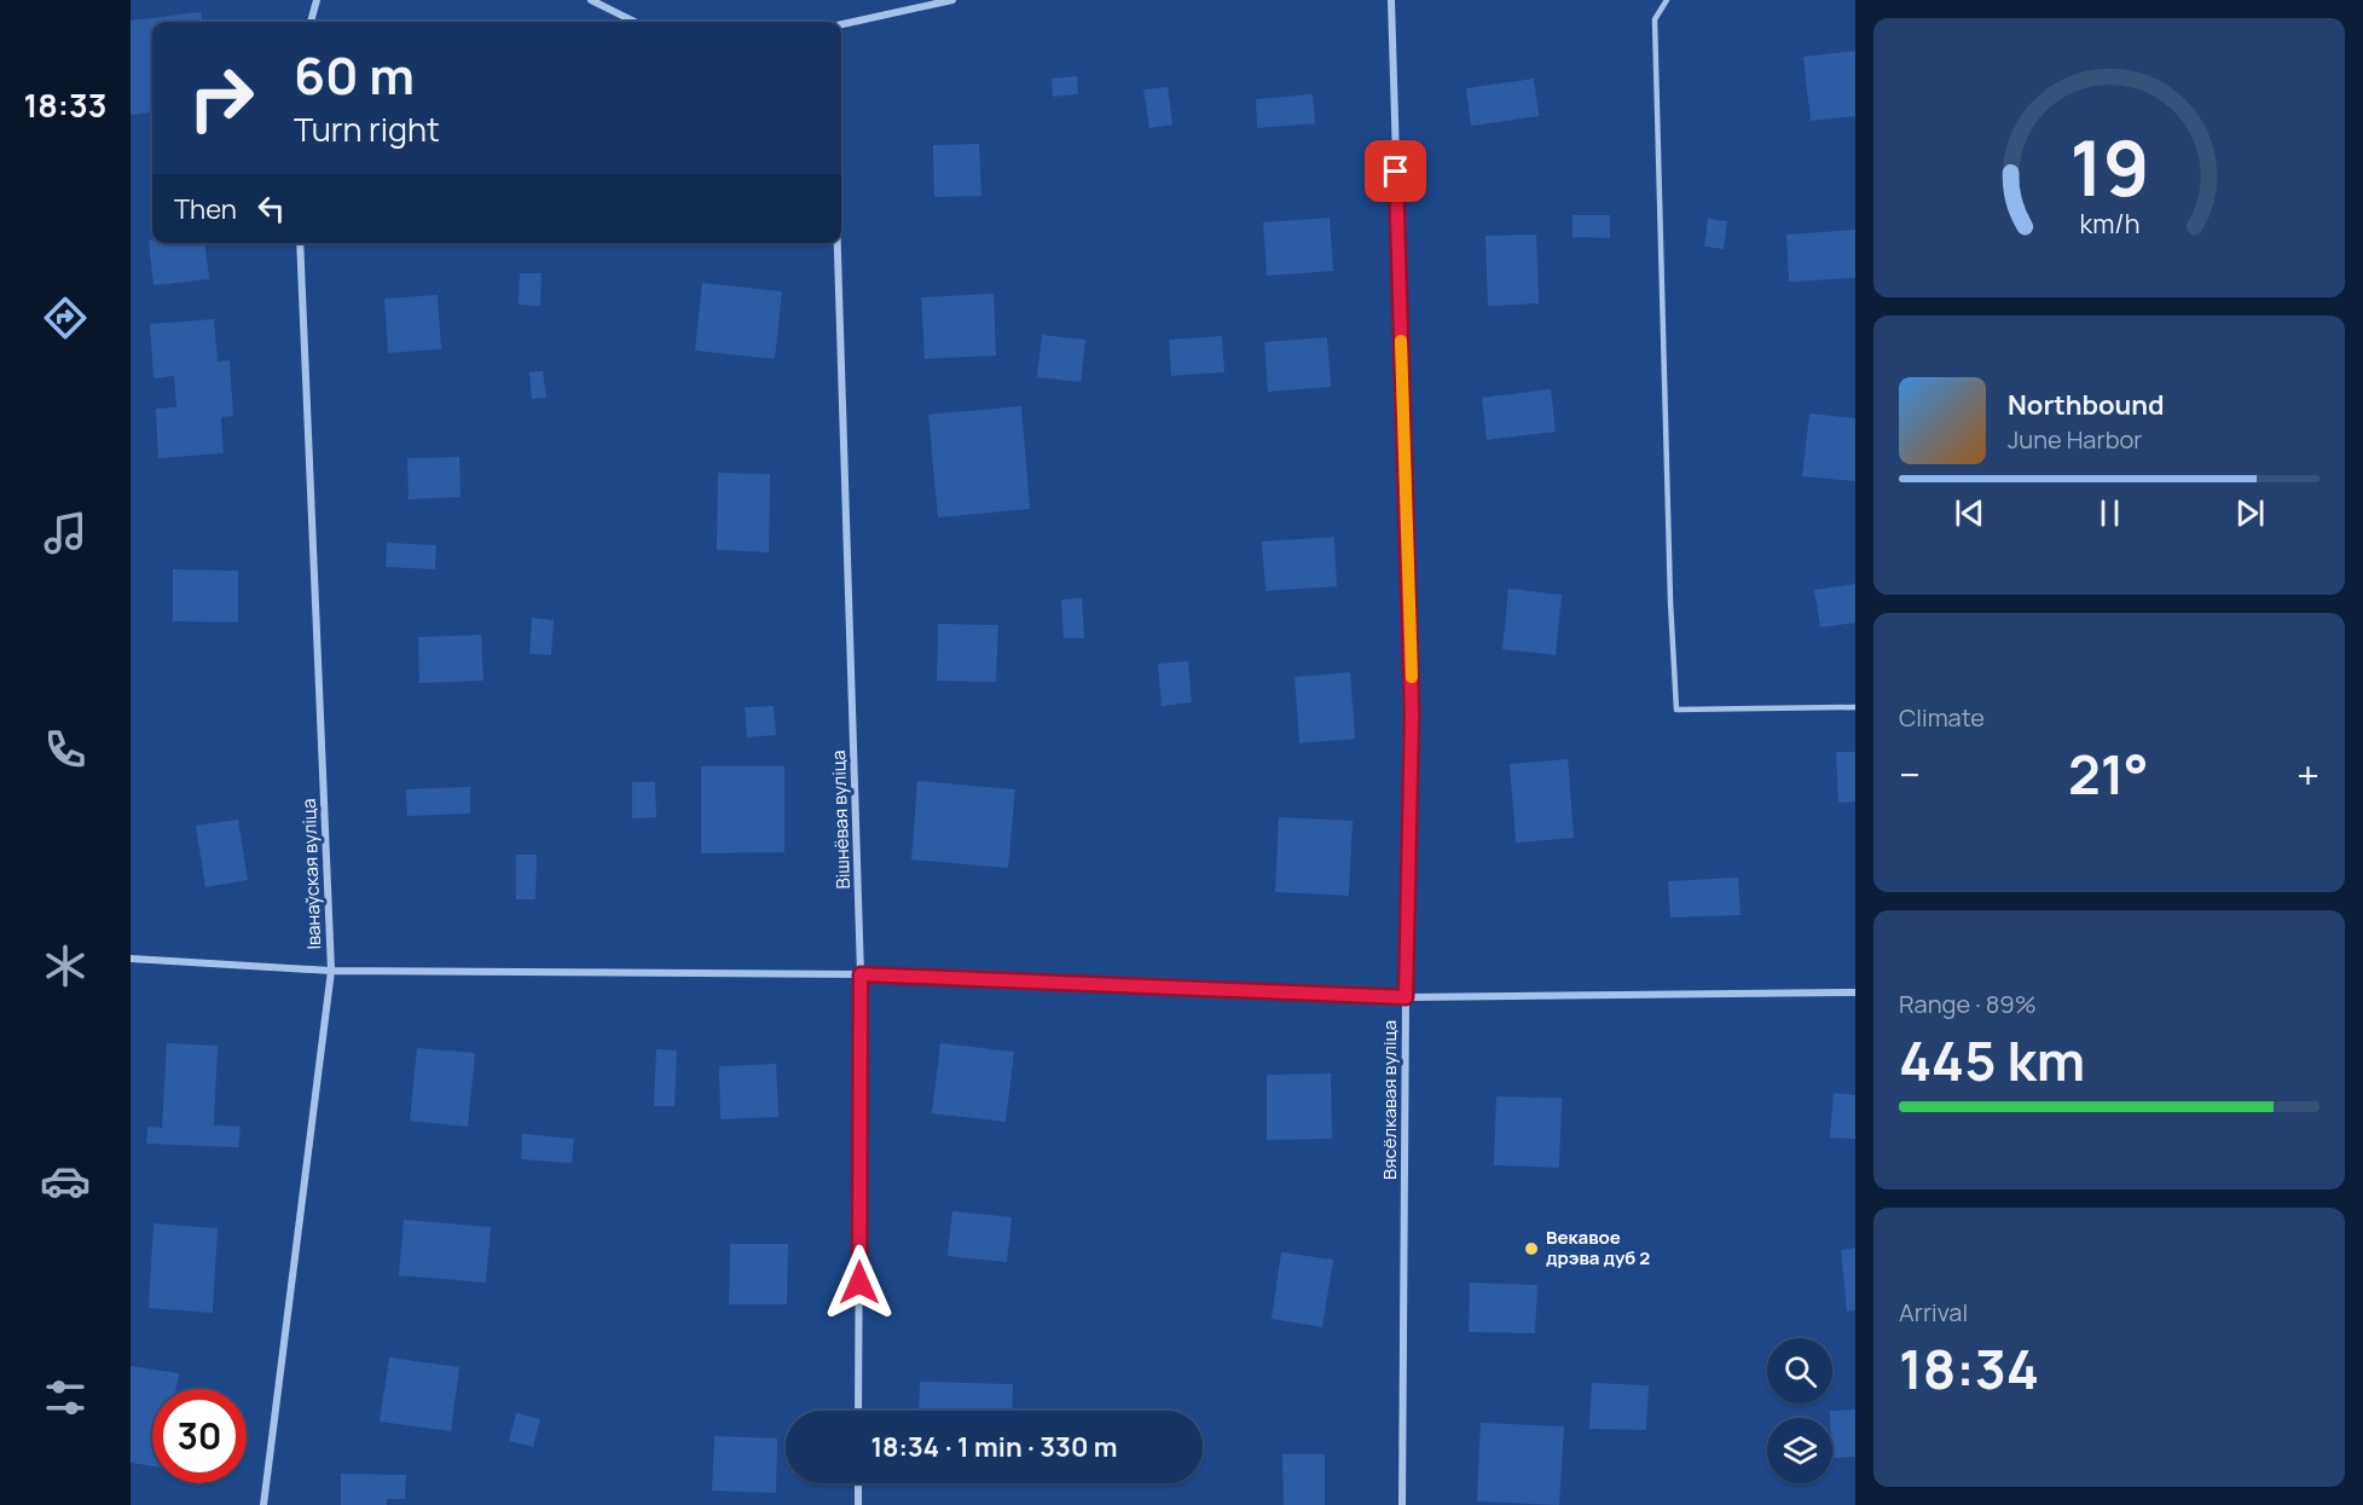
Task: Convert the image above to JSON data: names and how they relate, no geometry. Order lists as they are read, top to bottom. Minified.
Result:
{"streets":{"street":["Вішнёвая вуліца","Іванаўская вуліца","Вясёлкавая вуліца"]},"places":["Векавое дрэва дуб 2"],"page":{"tabs":"18:33","turn":["60 m","Turn right"],"then":"Then","song":["Northbound","June Harbor"],"tile":["Climate",["Range · 89%","445 km"],["Arrival","18:34"]],"heat":["−","21°","+"],"limit":"30","trip":"18:34 · 1 min · 330 m","gauge":["19","km/h"]}}
